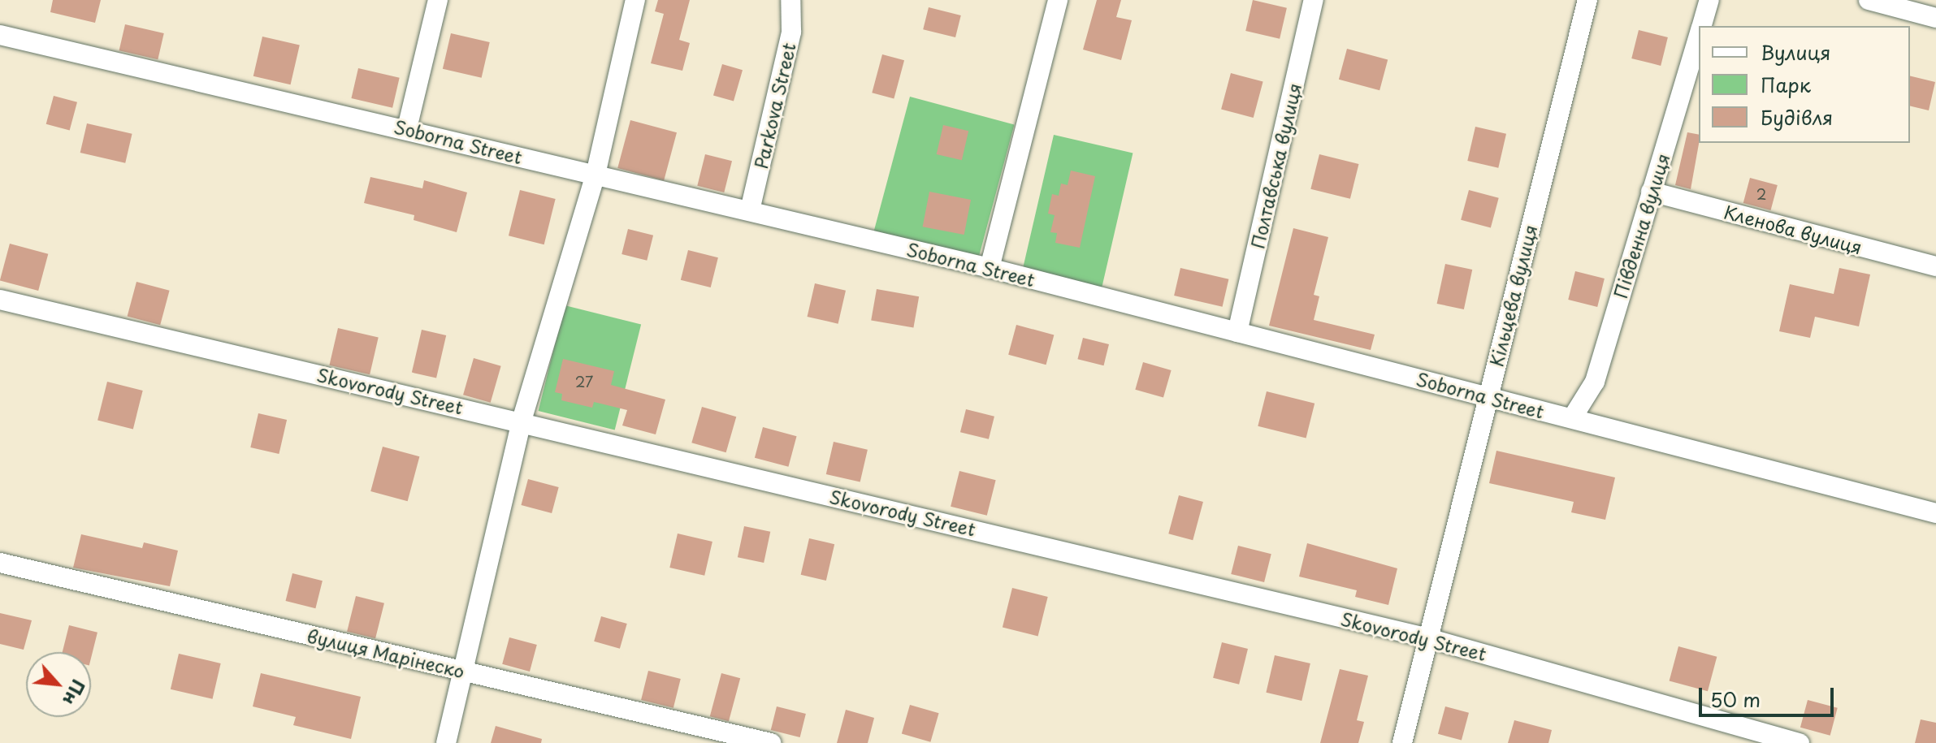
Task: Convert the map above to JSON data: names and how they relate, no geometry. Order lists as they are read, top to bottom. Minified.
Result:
{"streets":{"street":["Parkova Street","Soborna Street","Полтавська вулиця","Південна вулиця","Кленова вулиця","Кільцева вулиця","Skovorody Street","вулиця Марінеско"]},"crossings":[["Parkova Street","Soborna Street"],["Soborna Street","Полтавська вулиця"],["Soborna Street","Південна вулиця"],["Soborna Street","Кільцева вулиця"],["Південна вулиця","Кленова вулиця"],["Кільцева вулиця","Skovorody Street"]],"house_numbers":["2","27"],"legend":["Вулиця","Парк","Будівля"],"scale_bar":"50 m","north":"bottom right"}
